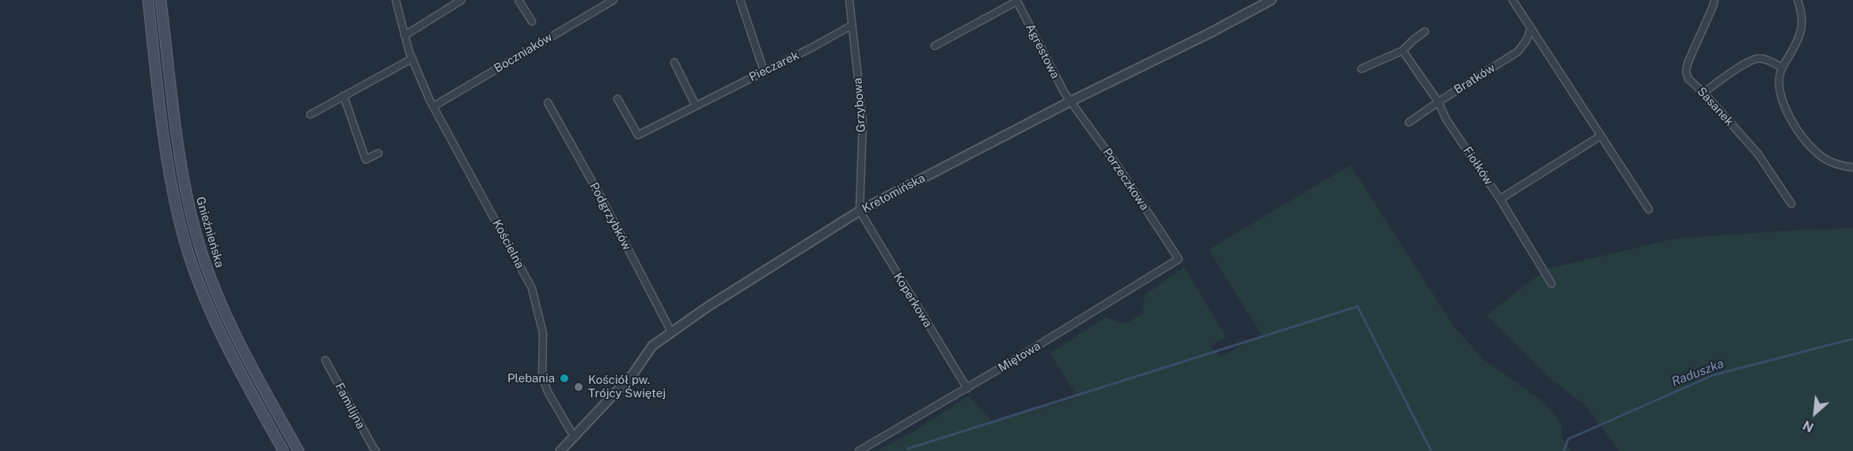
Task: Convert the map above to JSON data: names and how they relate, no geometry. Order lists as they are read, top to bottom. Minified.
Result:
{"streets":{"main road":["Gnieźnieńska"],"street":["Agrestowa","Boczniaków","Pieczarek","Bratków","Grzybowa","Sasanek","Fiołków","Porzeczkowa","Kretomińska","Podgrzybków","Kościelna","Koperkowa","Miętowa","Familijna"]},"crossings":[["Agrestowa","Porzeczkowa"],["Agrestowa","Kretomińska"],["Boczniaków","Kościelna"],["Pieczarek","Grzybowa"],["Bratków","Fiołków"],["Grzybowa","Kretomińska"],["Grzybowa","Koperkowa"],["Porzeczkowa","Kretomińska"],["Porzeczkowa","Miętowa"],["Kretomińska","Podgrzybków"],["Kretomińska","Kościelna"],["Kretomińska","Koperkowa"],["Koperkowa","Miętowa"]],"water":["Raduszka"],"places":["Plebania","Kościół pw. Trójcy Świętej"],"north":"bottom left"}
